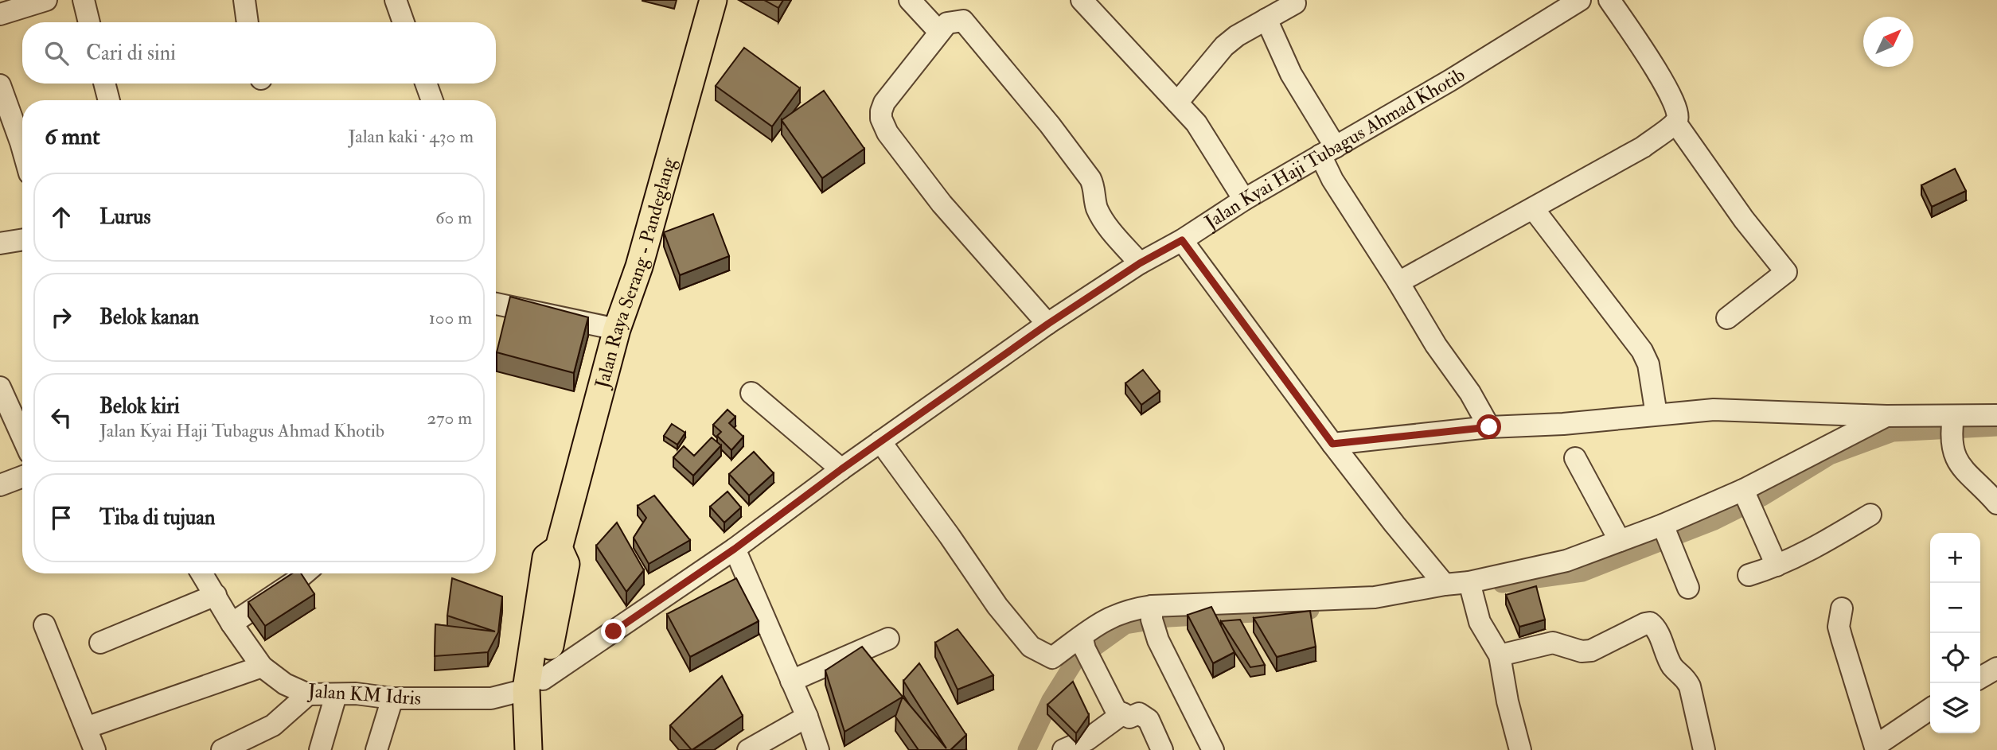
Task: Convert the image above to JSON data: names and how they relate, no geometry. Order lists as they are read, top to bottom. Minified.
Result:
{"streets":{"main road":["Jalan Raya Serang - Pandeglang"],"street":["Jalan Kyai Haji Tubagus Ahmad Khotib","Jalan KM Idris"]},"crossings":[["Jalan Kyai Haji Tubagus Ahmad Khotib","Jalan Raya Serang - Pandeglang"],["Jalan Kyai Haji Tubagus Ahmad Khotib","Jalan KM Idris"],["Jalan Raya Serang - Pandeglang","Jalan KM Idris"]],"north":"top right","page":{"search":"Cari di sini","heading":["6 mnt","Jalan kaki · 430 m"],"list":[["Lurus","60 m"],["Belok kanan","100 m"],["Belok kiri","Jalan Kyai Haji Tubagus Ahmad Khotib","270 m"],"Tiba di tujuan"],"map_buttons":["+","−"]}}
